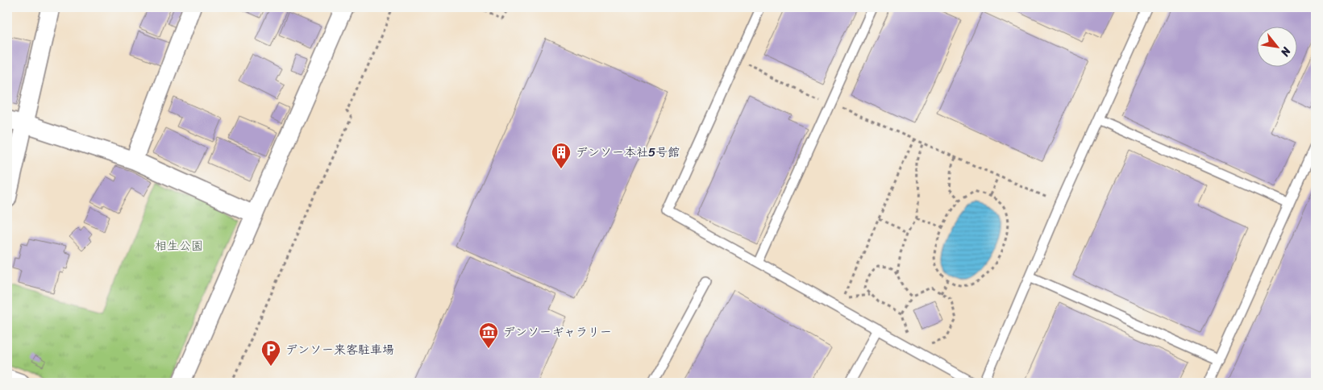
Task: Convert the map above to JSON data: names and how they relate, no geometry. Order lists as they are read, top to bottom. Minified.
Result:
{"parks":["相生公園"],"places":{"building":["デンソー本社5号館"],"museum":["デンソーギャラリー"],"parking":["デンソー来客駐車場"]},"north":"bottom right"}
